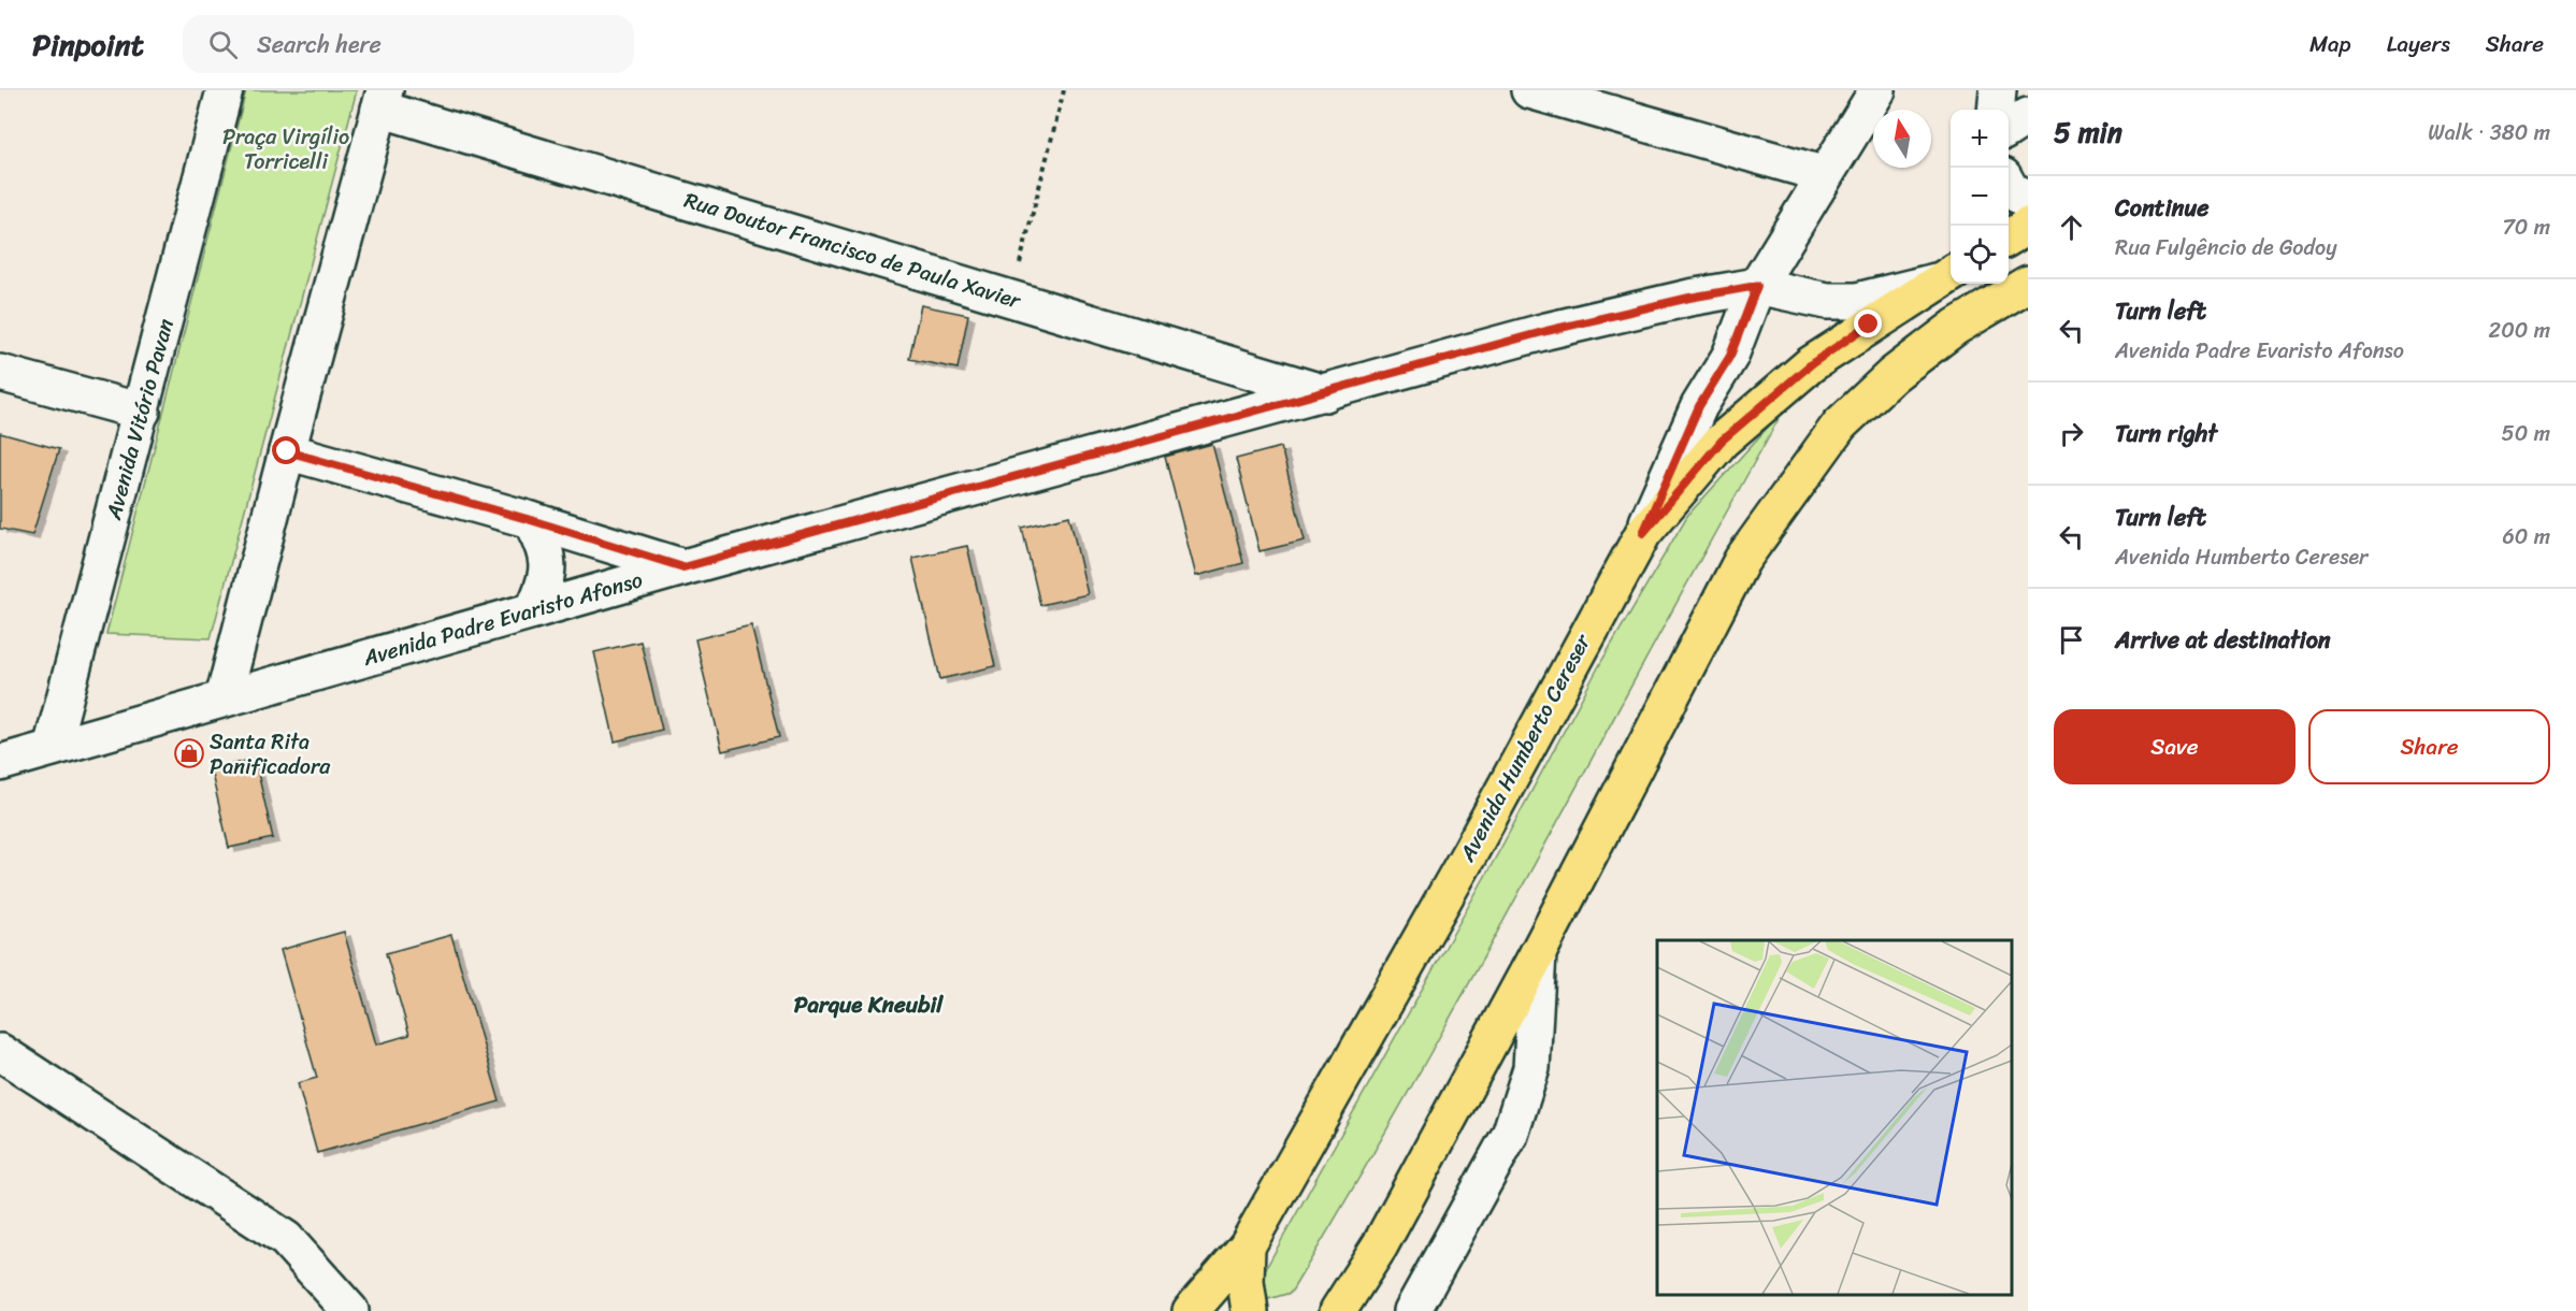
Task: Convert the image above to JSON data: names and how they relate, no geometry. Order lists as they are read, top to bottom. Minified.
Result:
{"streets":{"main road":["Avenida Humberto Cereser"],"street":["Rua Doutor Francisco de Paula Xavier","Avenida Vitório Pavan","Avenida Padre Evaristo Afonso"]},"crossings":[["Rua Doutor Francisco de Paula Xavier","Avenida Padre Evaristo Afonso"],["Avenida Vitório Pavan","Avenida Padre Evaristo Afonso"]],"districts":["Parque Kneubil"],"parks":["Praça Virgílio Torricelli"],"places":{"shop":["Santa Rita Panificadora"]},"north":"top","page":{"header":"Pinpoint","search":"Search here","nav":["Map","Layers","Share"],"heading":["5 min","Walk · 380 m"],"map_buttons":["+","−"],"list":[["Continue","Rua Fulgêncio de Godoy","70 m"],["Turn left","Avenida Padre Evaristo Afonso","200 m"],["Turn right","50 m"],["Turn left","Avenida Humberto Cereser","60 m"],"Arrive at destination"],"buttons":["Save","Share"]}}
